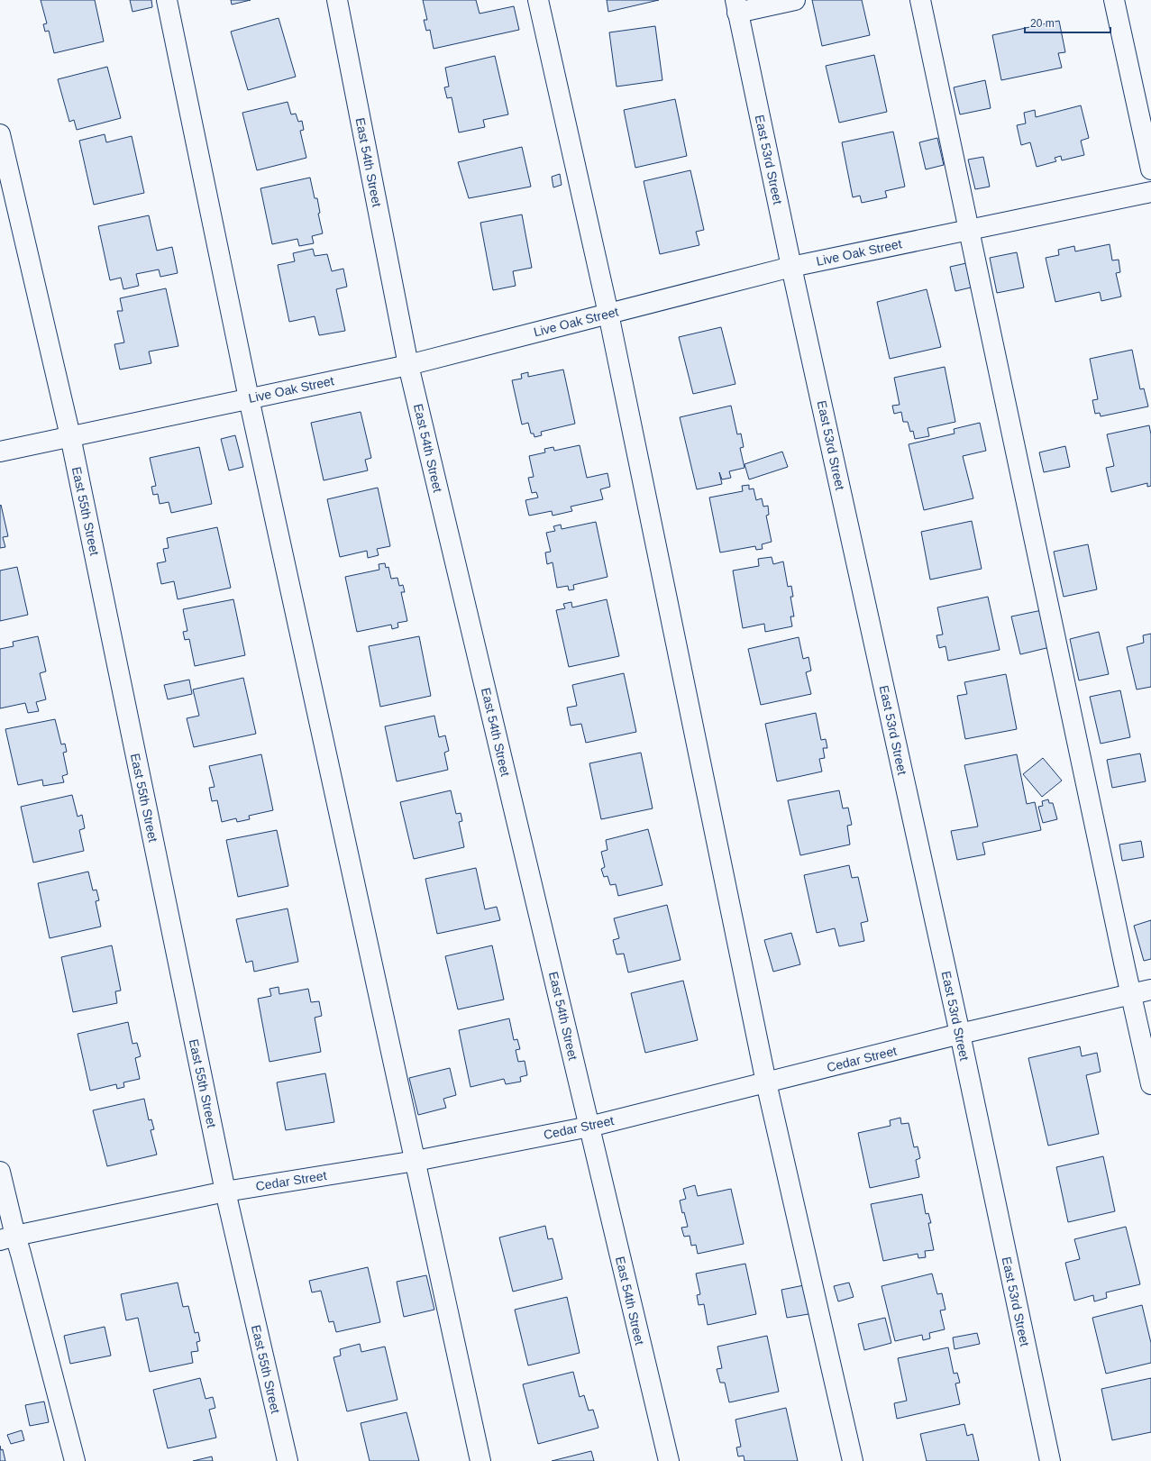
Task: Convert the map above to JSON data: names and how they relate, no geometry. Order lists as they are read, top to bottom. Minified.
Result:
{"streets":{"street":["East 53rd Street","East 54th Street","Live Oak Street","East 55th Street","Cedar Street"]},"crossings":[["East 53rd Street","Live Oak Street"],["East 53rd Street","Cedar Street"],["East 54th Street","Live Oak Street"],["East 54th Street","Cedar Street"],["Live Oak Street","East 55th Street"],["East 55th Street","Cedar Street"]],"scale_bar":"20 m"}
